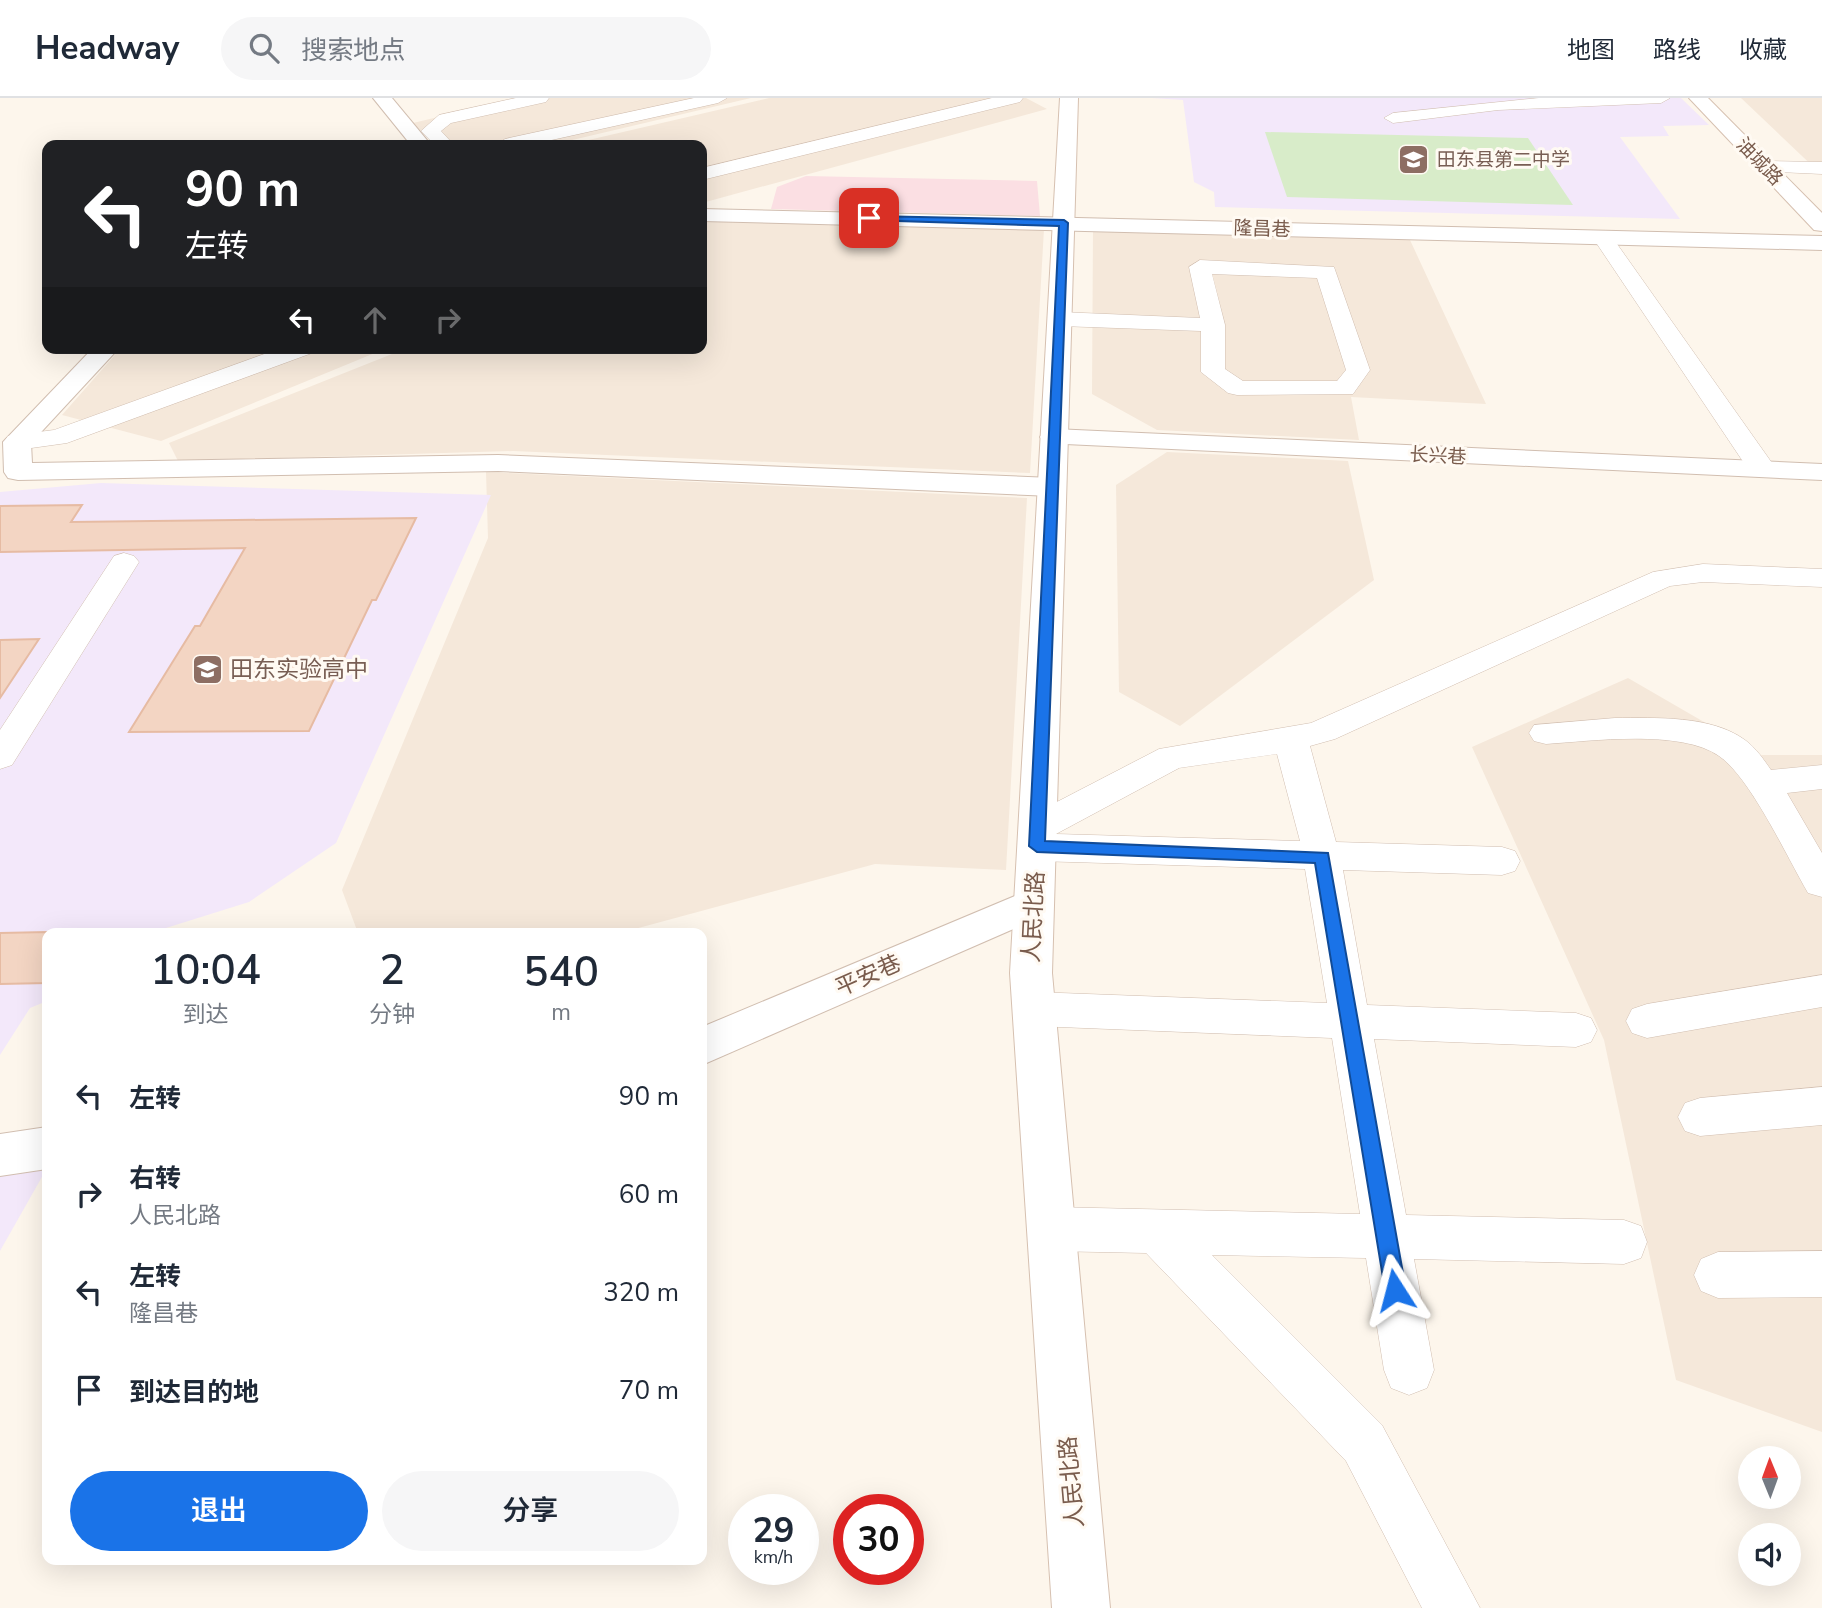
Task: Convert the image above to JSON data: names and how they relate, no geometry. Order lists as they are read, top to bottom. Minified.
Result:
{"streets":{"street":["油城路","隆昌巷","长兴巷","人民北路","平安巷"]},"crossings":[["隆昌巷","人民北路"],["长兴巷","人民北路"],["人民北路","平安巷"]],"places":{"school or university":["田东县第二中学","田东实验高中"]},"north":"top","page":{"header":"Headway","search":"搜索地点","nav":["地图","路线","收藏"],"turn":["90 m","左转"],"eta":["10:04","到达","2","分钟","540","m"],"list":[{"name":"左转","value":"90 m"},{"name":"右转","note":"人民北路","value":"60 m"},{"name":"左转","note":"隆昌巷","value":"320 m"},{"name":"到达目的地","value":"70 m"}],"buttons":["退出","分享"],"speed":"29 km/h","limit":"30"}}
